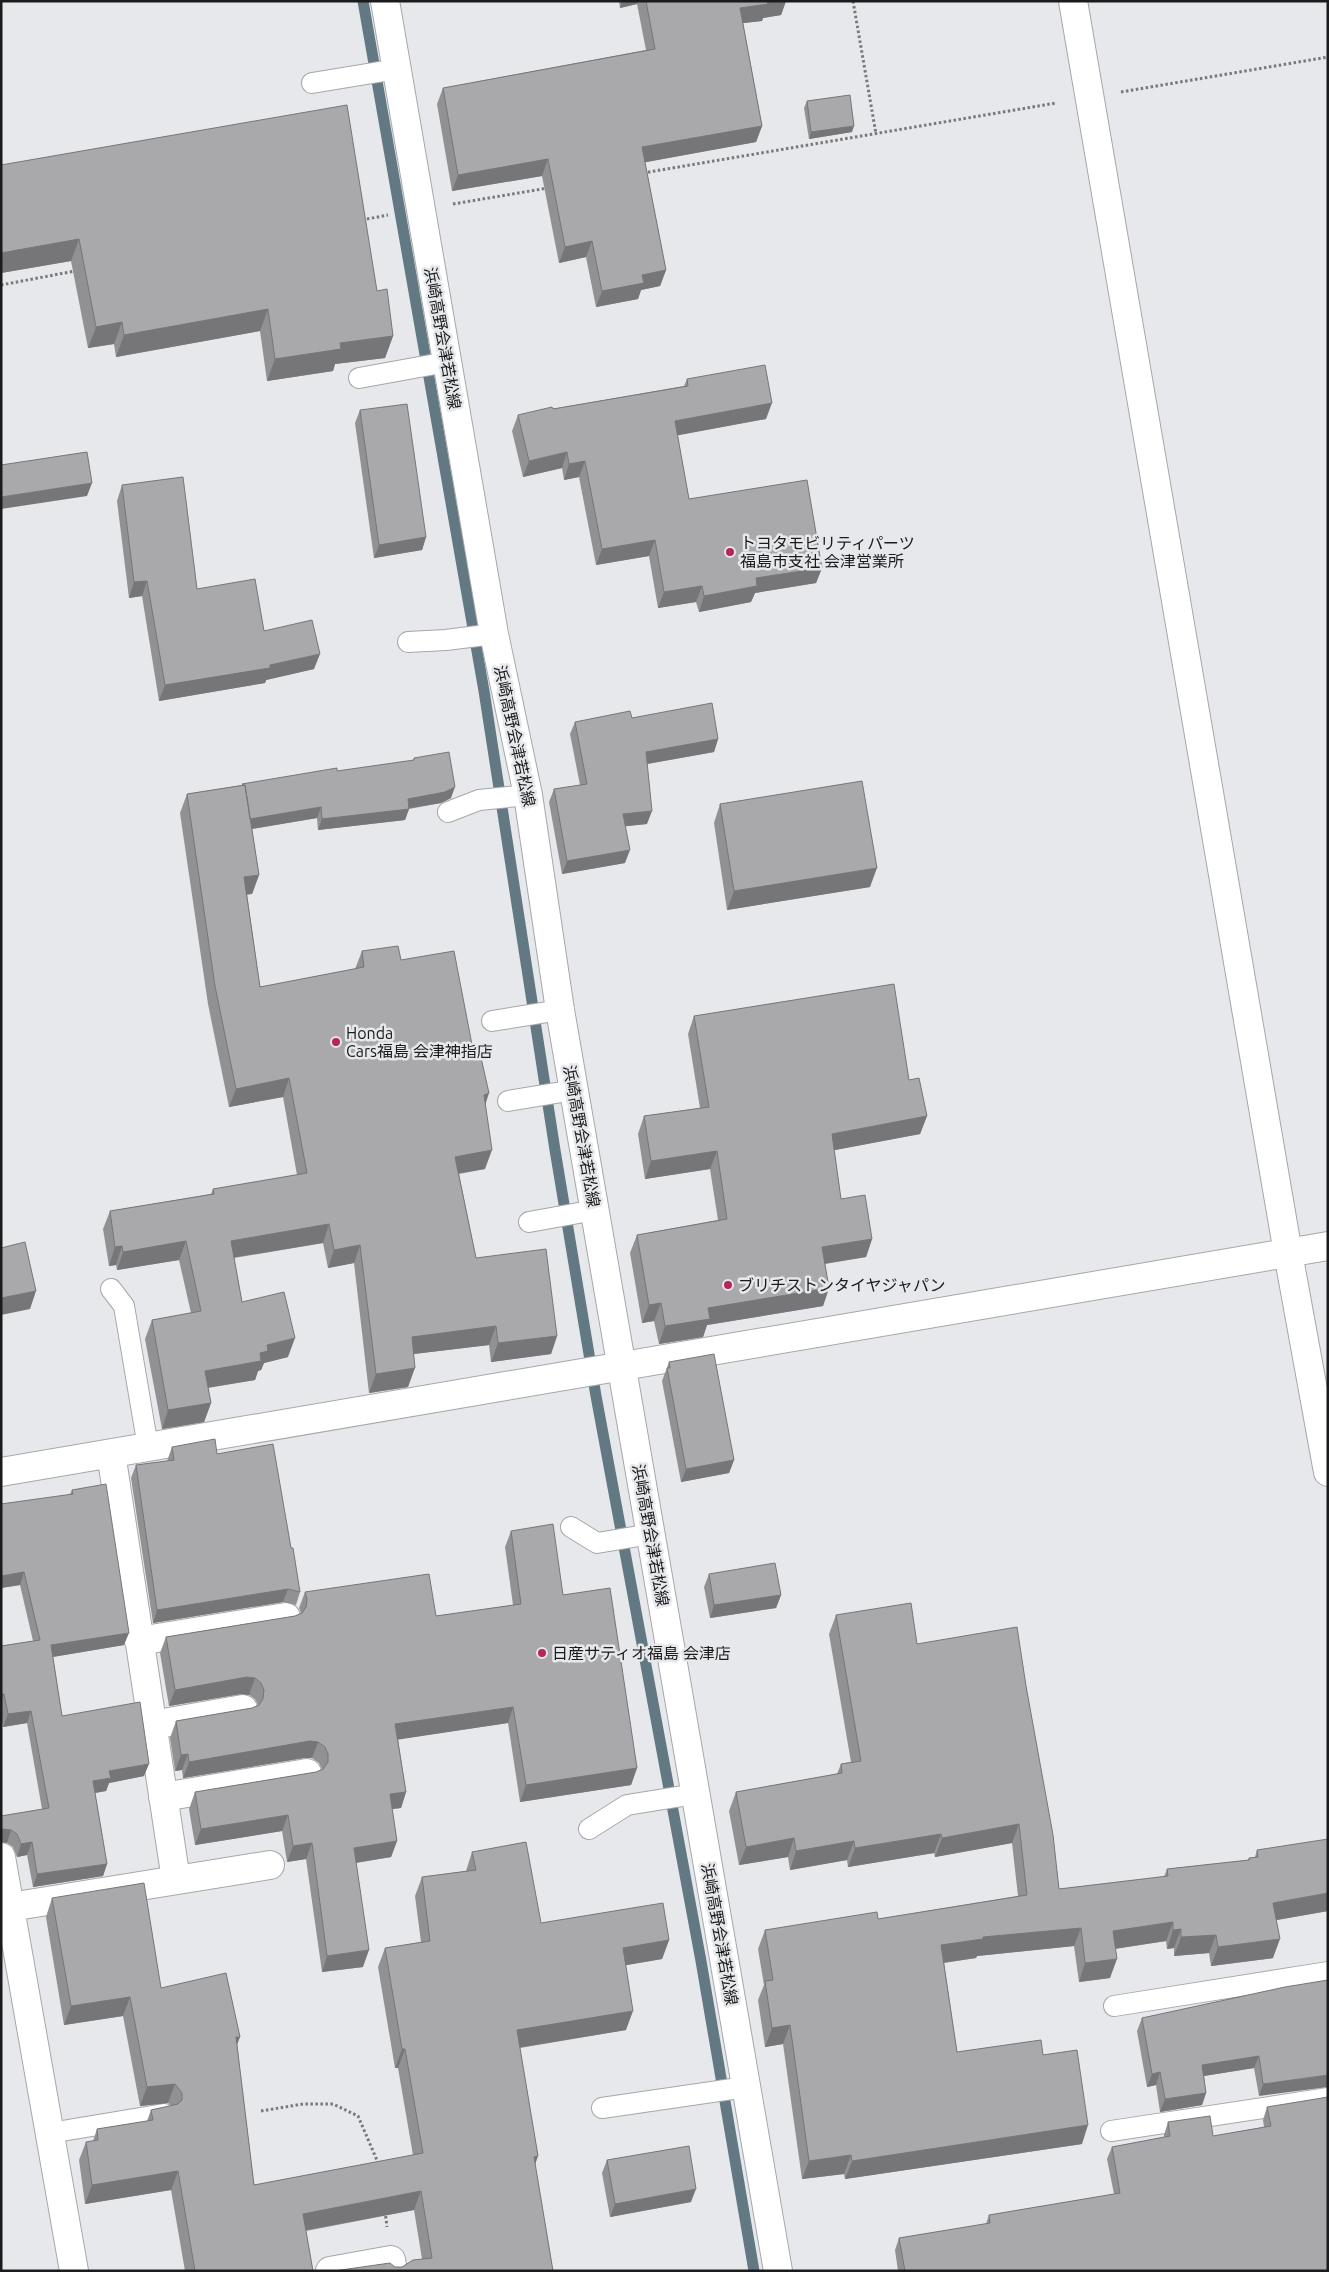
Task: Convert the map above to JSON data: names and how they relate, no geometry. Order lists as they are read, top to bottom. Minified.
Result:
{"streets":{"street":["浜崎高野会津若松線"]},"places":["トヨタモビリティパーツ 福島市支社 会津営業所","Honda Cars福島 会津神指店","ブリチストンタイヤジャパン","日産サティオ福島 会津店"]}
